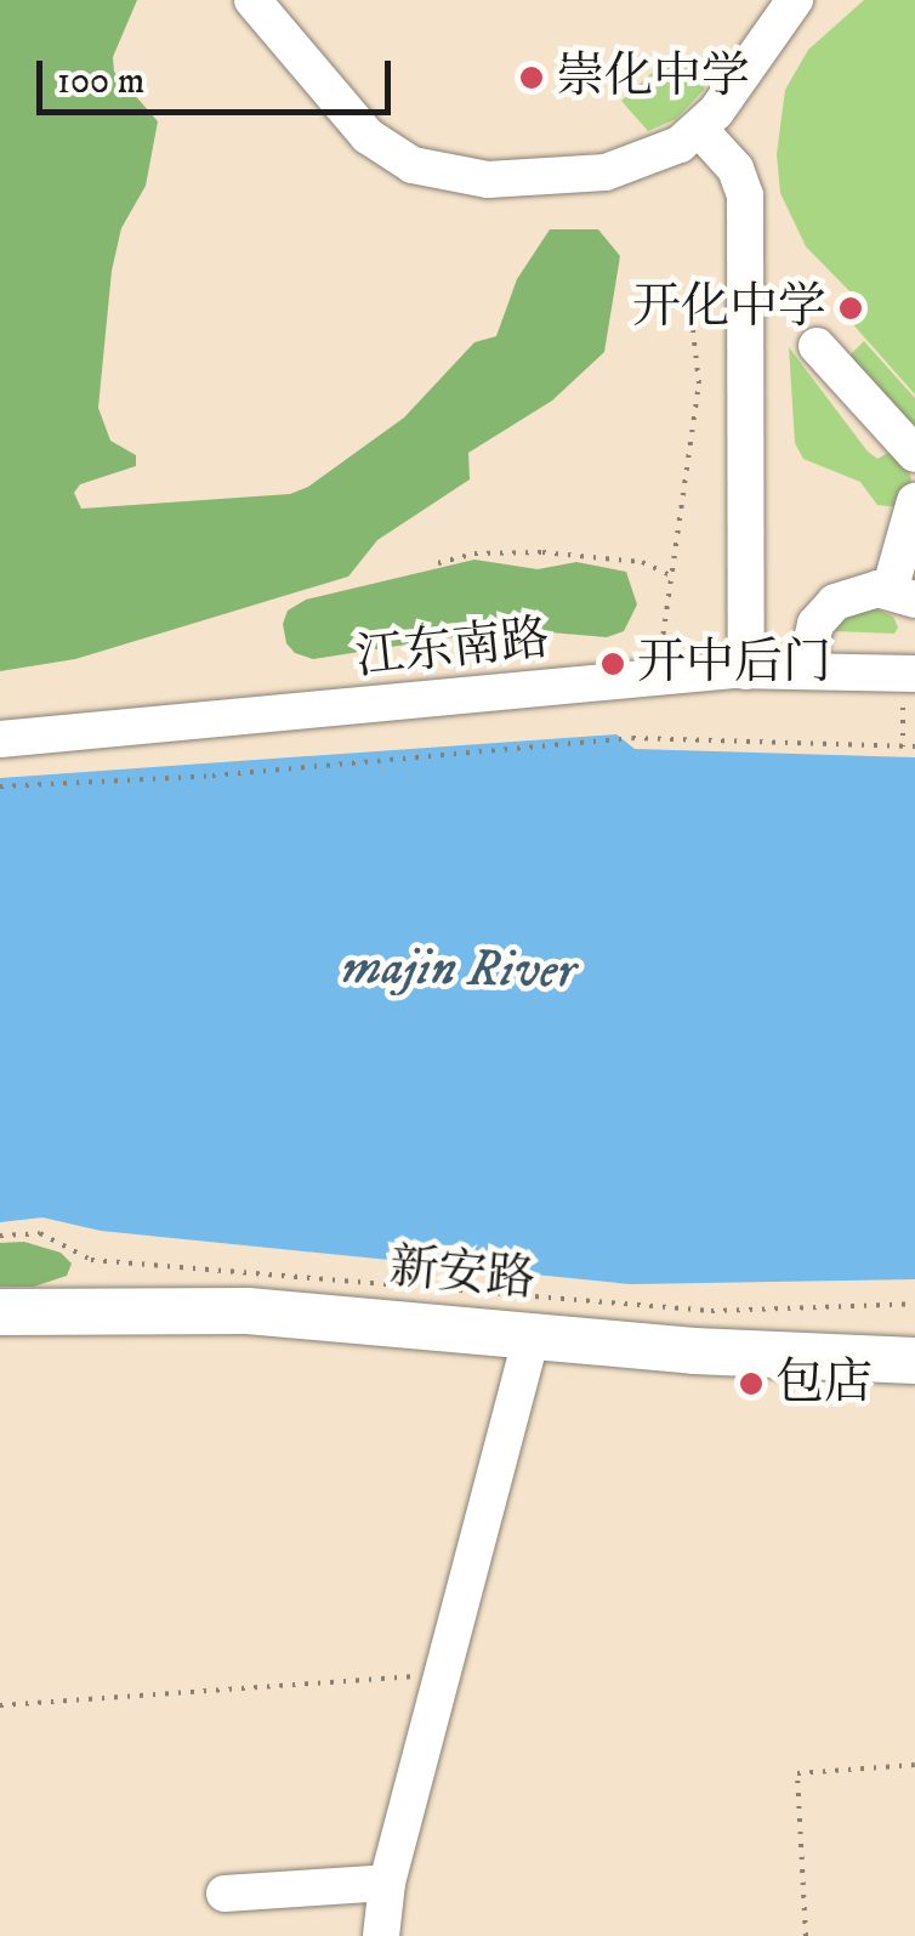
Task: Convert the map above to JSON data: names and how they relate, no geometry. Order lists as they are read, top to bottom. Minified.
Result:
{"streets":{"main road":["新安路"],"street":["江东南路"]},"water":["majin River"],"places":["崇化中学","开化中学","开中后门","包店"],"scale_bar":"100 m"}
